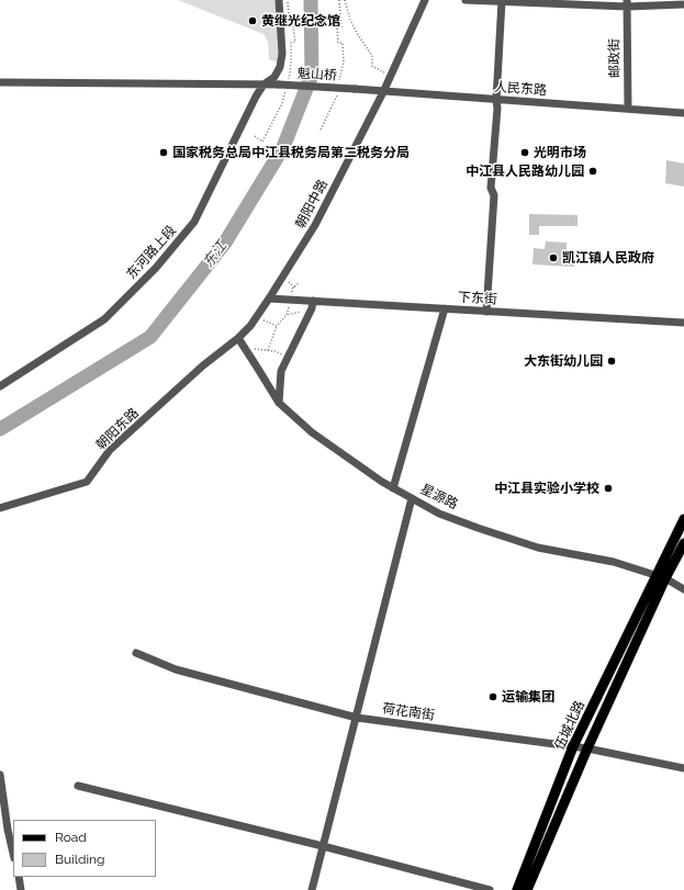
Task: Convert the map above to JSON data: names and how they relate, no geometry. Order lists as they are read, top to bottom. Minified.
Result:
{"streets":{"main road":["伍城北路"],"street":["邮政街","魁山桥","人民东路","朝阳中路","东河路上段","下东街","朝阳东路","星源路","荷花南街"]},"crossings":[["邮政街","人民东路"],["魁山桥","人民东路"],["魁山桥","东河路上段"],["人民东路","朝阳中路"],["朝阳中路","下东街"],["朝阳中路","朝阳东路"],["朝阳中路","星源路"],["朝阳东路","星源路"],["星源路","伍城北路"],["荷花南街","伍城北路"]],"water":["东江"],"places":["黄继光纪念馆","国家税务总局中江县税务局第二税务分局","光明市场","中江县人民路幼儿园","凯江镇人民政府","大东街幼儿园","中江县实验小学校","运输集团"],"legend":["Road","Building"]}
